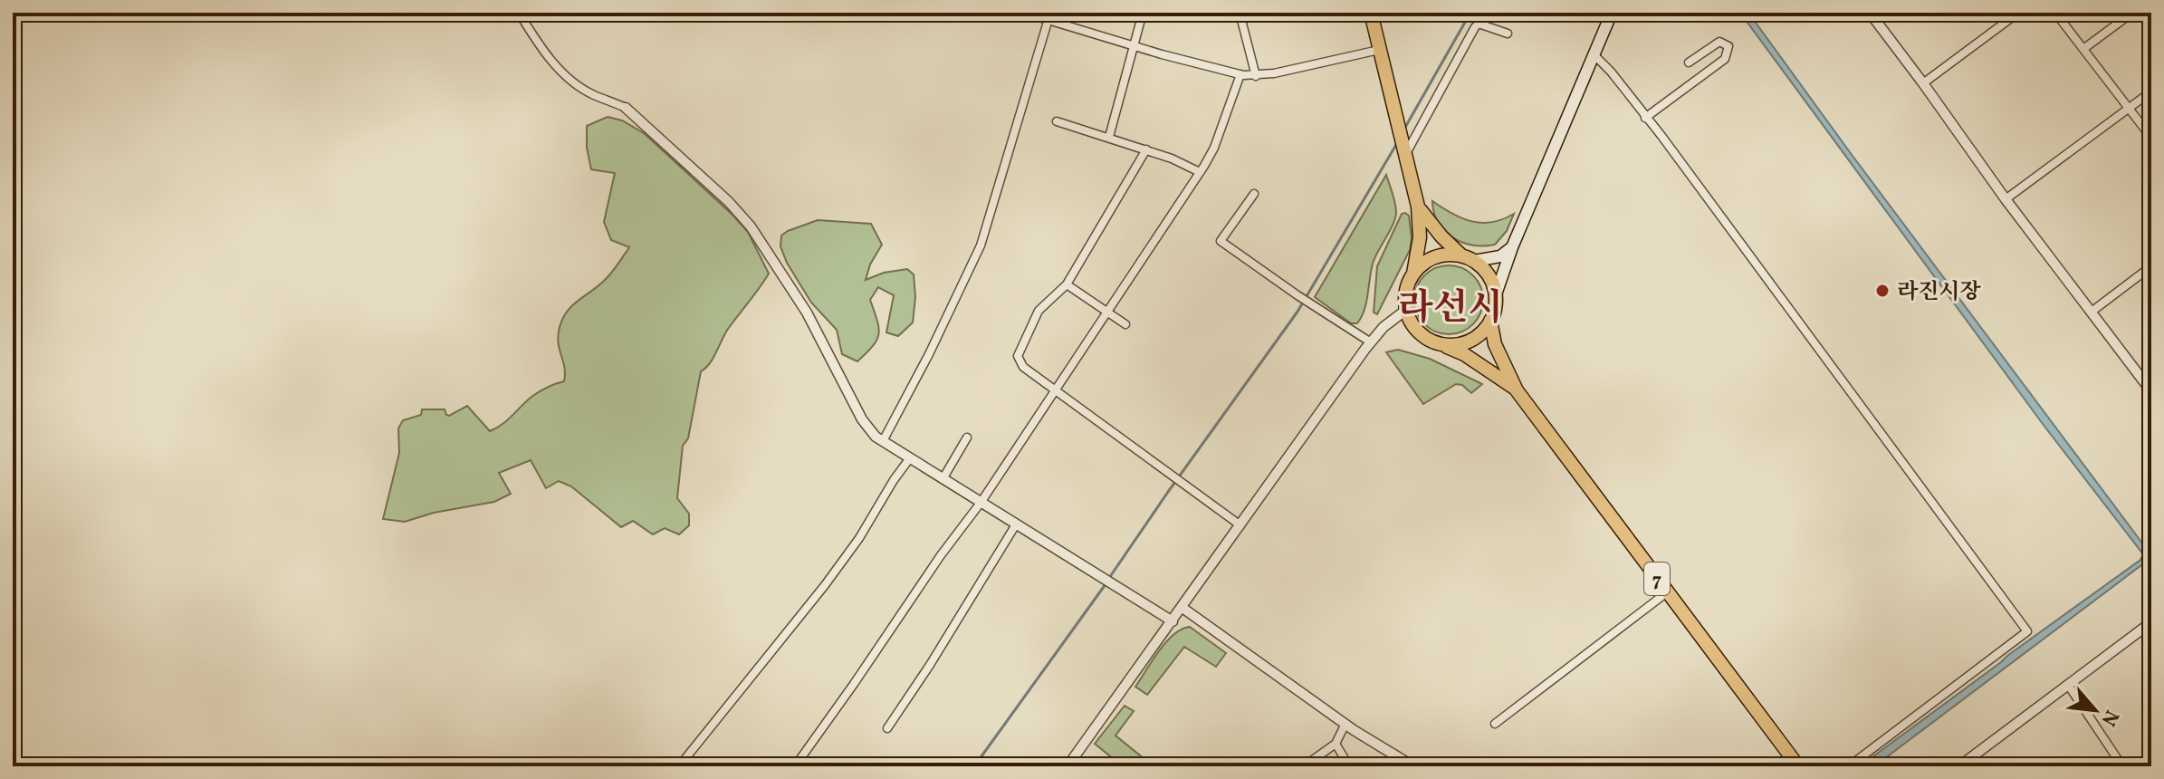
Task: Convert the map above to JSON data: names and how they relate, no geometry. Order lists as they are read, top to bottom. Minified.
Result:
{"streets":{"highway":["7"]},"districts":["라선시"],"places":["라진시장"],"north":"bottom right"}
